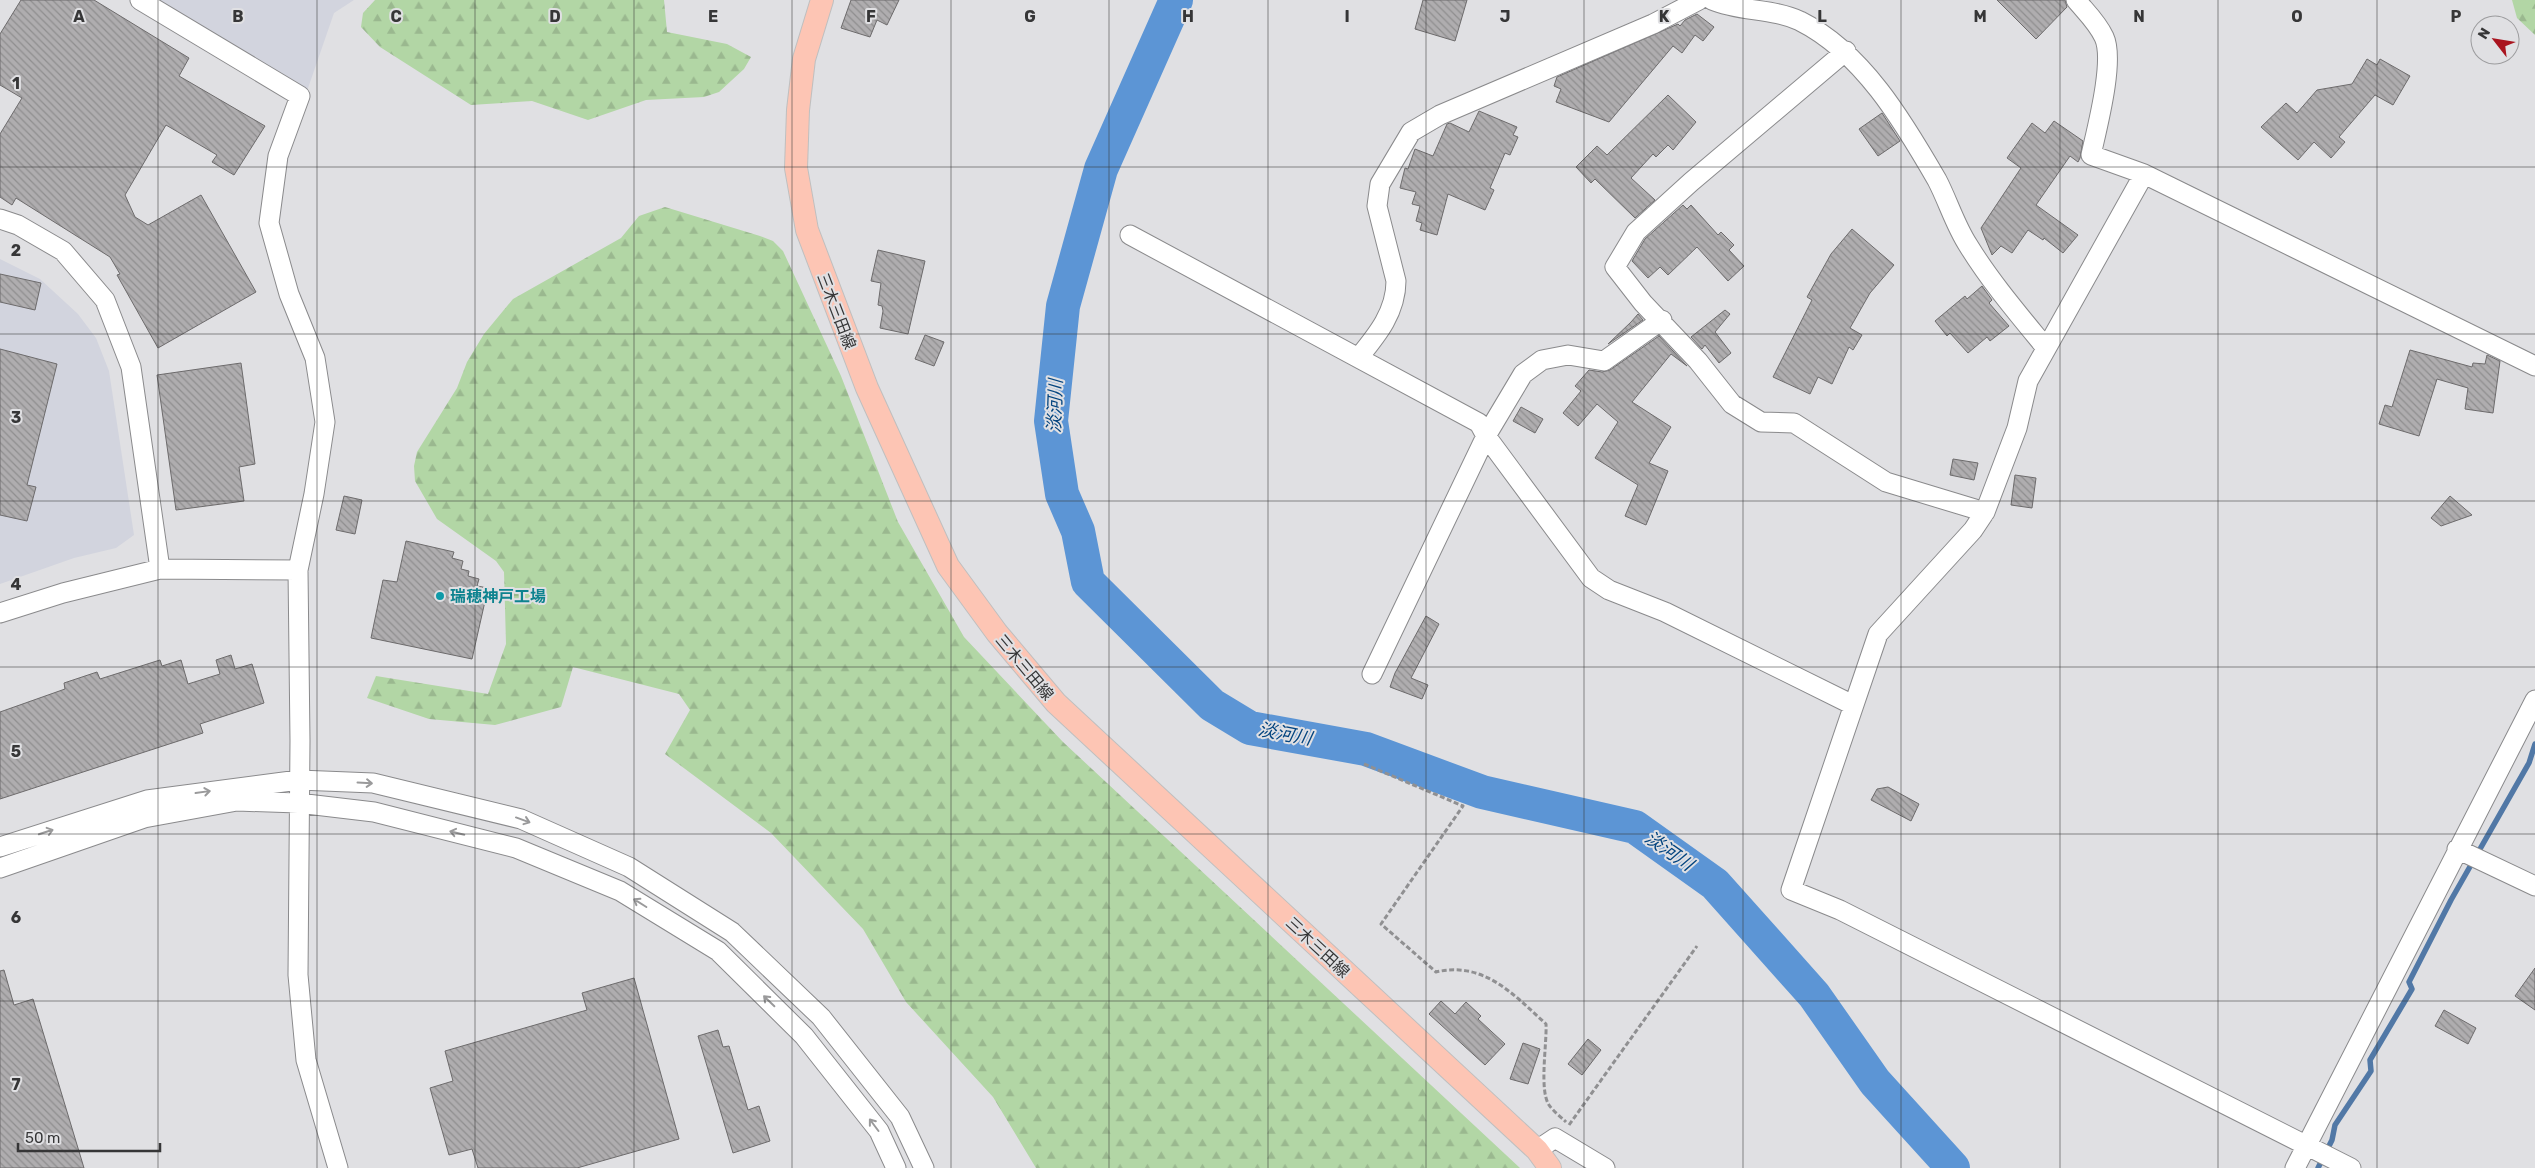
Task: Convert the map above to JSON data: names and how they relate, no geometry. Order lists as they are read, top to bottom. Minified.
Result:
{"streets":{"main road":["三木三田線"]},"water":["淡河川"],"places":["瑞穂神戸工場"],"scale_bar":"50 m","north":"top left","grid":{"columns":["A","B","C","D","E","F","G","H","I","J","K","L","M","N","O","P"],"rows":["1","2","3","4","5","6","7"]}}
